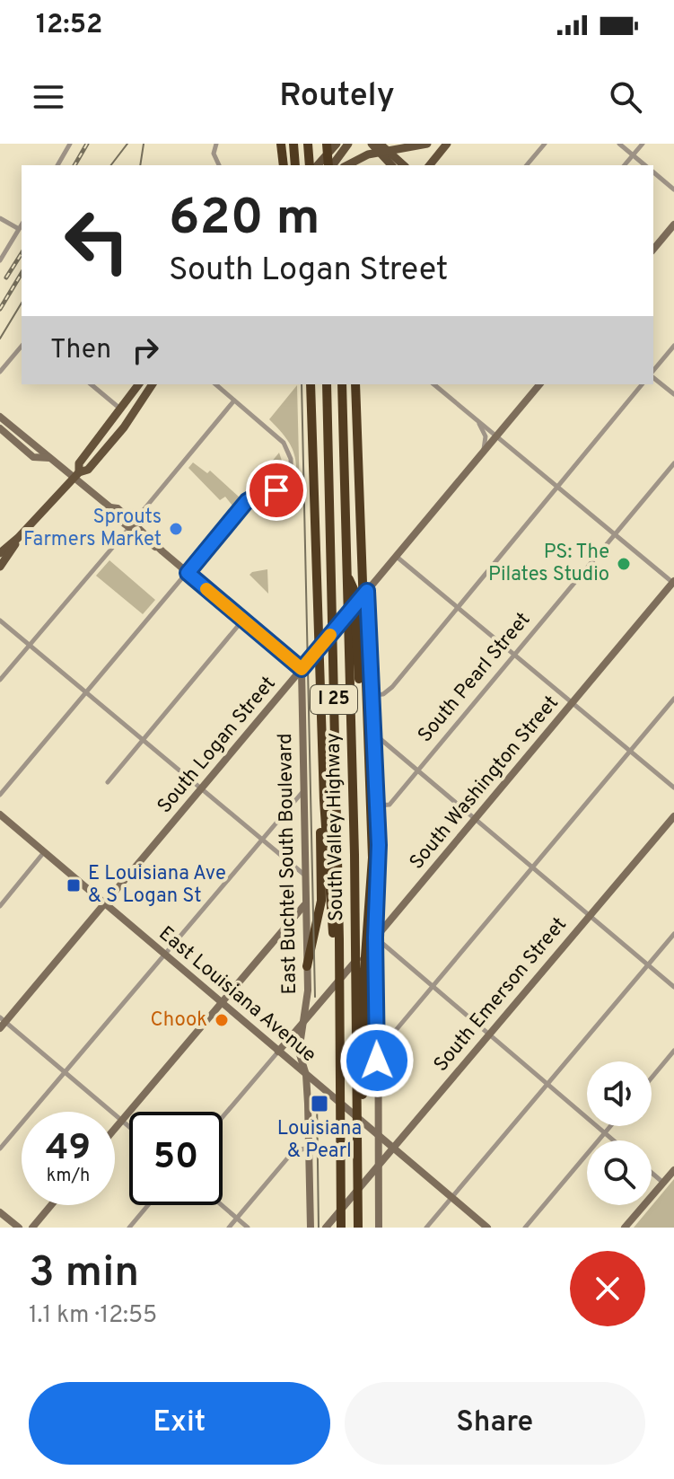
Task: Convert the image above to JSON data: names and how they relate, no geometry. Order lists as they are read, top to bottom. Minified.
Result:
{"streets":{"highway":["I 25","South Valley Highway"],"main road":["South Logan Street","South Washington Street","East Buchtel South Boulevard","East Louisiana Avenue","South Emerson Street"],"street":["South Pearl Street"]},"crossings":[["South Logan Street","East Buchtel South Boulevard"],["South Logan Street","East Louisiana Avenue"],["South Washington Street","East Buchtel South Boulevard"],["South Washington Street","East Louisiana Avenue"],["East Buchtel South Boulevard","East Louisiana Avenue"],["East Louisiana Avenue","South Emerson Street"]],"places":{"other":["Sprouts Farmers Market","PS: The Pilates Studio","Chook"],"transit":["E Louisiana Ave & S Logan St","Louisiana & Pearl"]},"page":{"status":"12:52","header":"Routely","turn":["620 m","South Logan Street"],"then":"Then","speed":"49 km/h","limit":"50","heading":["3 min","1.1 km · 12:55"],"buttons":["Exit","Share"]}}
